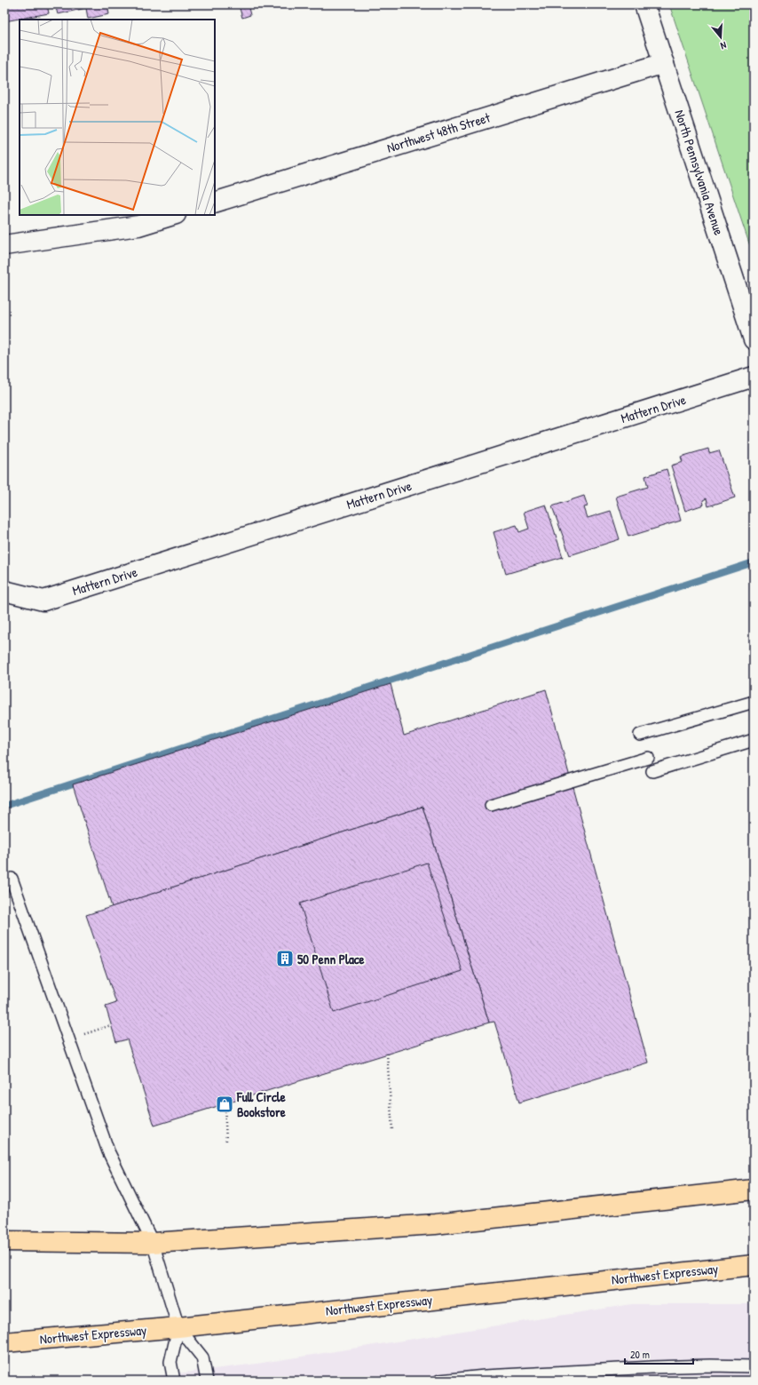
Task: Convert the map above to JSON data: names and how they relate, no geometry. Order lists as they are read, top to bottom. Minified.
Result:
{"streets":{"highway":["Northwest Expressway"],"street":["Northwest 48th Street","North Pennsylvania Avenue","Mattern Drive"]},"crossings":[["Northwest 48th Street","North Pennsylvania Avenue"]],"places":{"building":["50 Penn Place"],"shop":["Full Circle Bookstore"]},"scale_bar":"20 m","north":"bottom"}
